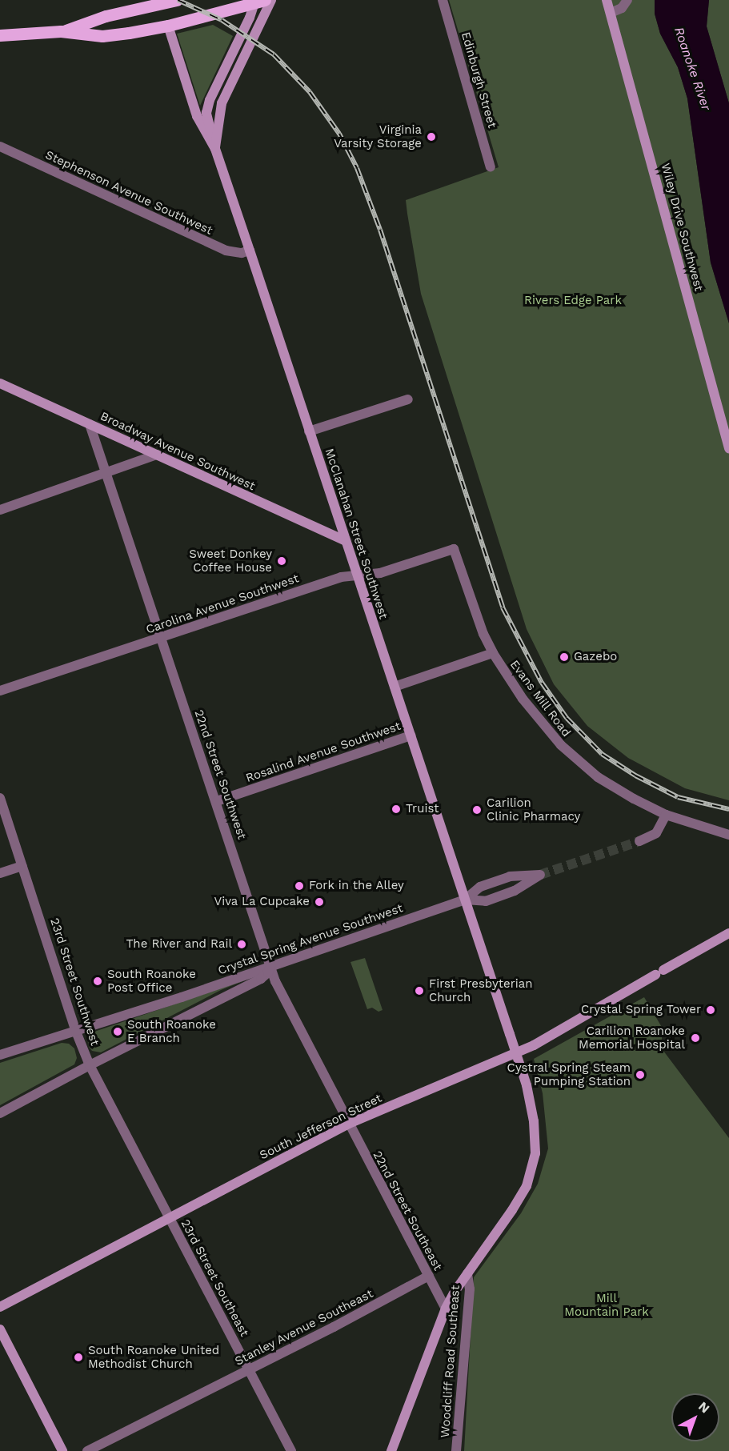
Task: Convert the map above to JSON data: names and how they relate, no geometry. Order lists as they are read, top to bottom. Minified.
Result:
{"streets":{"street":["Edinburgh Street","Stephenson Avenue Southwest","Wiley Drive Southwest","Broadway Avenue Southwest","McClanahan Street Southwest","Carolina Avenue Southwest","Evans Mill Road","Rosalind Avenue Southwest","22nd Street Southwest","Crystal Spring Avenue Southwest","23rd Street Southwest","South Jefferson Street","22nd Street Southeast","23rd Street Southeast","Stanley Avenue Southeast","Woodcliff Road Southeast"]},"crossings":[["Stephenson Avenue Southwest","McClanahan Street Southwest"],["Broadway Avenue Southwest","McClanahan Street Southwest"],["Broadway Avenue Southwest","22nd Street Southwest"],["McClanahan Street Southwest","Carolina Avenue Southwest"],["McClanahan Street Southwest","Rosalind Avenue Southwest"],["McClanahan Street Southwest","Crystal Spring Avenue Southwest"],["McClanahan Street Southwest","South Jefferson Street"],["McClanahan Street Southwest","22nd Street Southeast"],["McClanahan Street Southwest","Woodcliff Road Southeast"],["Carolina Avenue Southwest","Evans Mill Road"],["Carolina Avenue Southwest","22nd Street Southwest"],["Rosalind Avenue Southwest","22nd Street Southwest"],["22nd Street Southwest","Crystal Spring Avenue Southwest"],["22nd Street Southwest","South Jefferson Street"],["22nd Street Southwest","22nd Street Southeast"],["Crystal Spring Avenue Southwest","23rd Street Southwest"],["23rd Street Southwest","South Jefferson Street"],["23rd Street Southwest","23rd Street Southeast"],["South Jefferson Street","22nd Street Southeast"],["South Jefferson Street","23rd Street Southeast"],["22nd Street Southeast","Stanley Avenue Southeast"],["23rd Street Southeast","Stanley Avenue Southeast"]],"water":["Roanoke River"],"parks":["Rivers Edge Park","Mill Mountain Park"],"places":["Virginia Varsity Storage","Sweet Donkey Coffee House","Gazebo","Truist","Carilion Clinic Pharmacy","Fork in the Alley","Viva La Cupcake","The River and Rail","South Roanoke Post Office","First Presbyterian Church","Crystal Spring Tower","South Roanoke E Branch","Carilion Roanoke Memorial Hospital","Cystral Spring Steam Pumping Station","South Roanoke United Methodist Church"],"north":"top right"}
